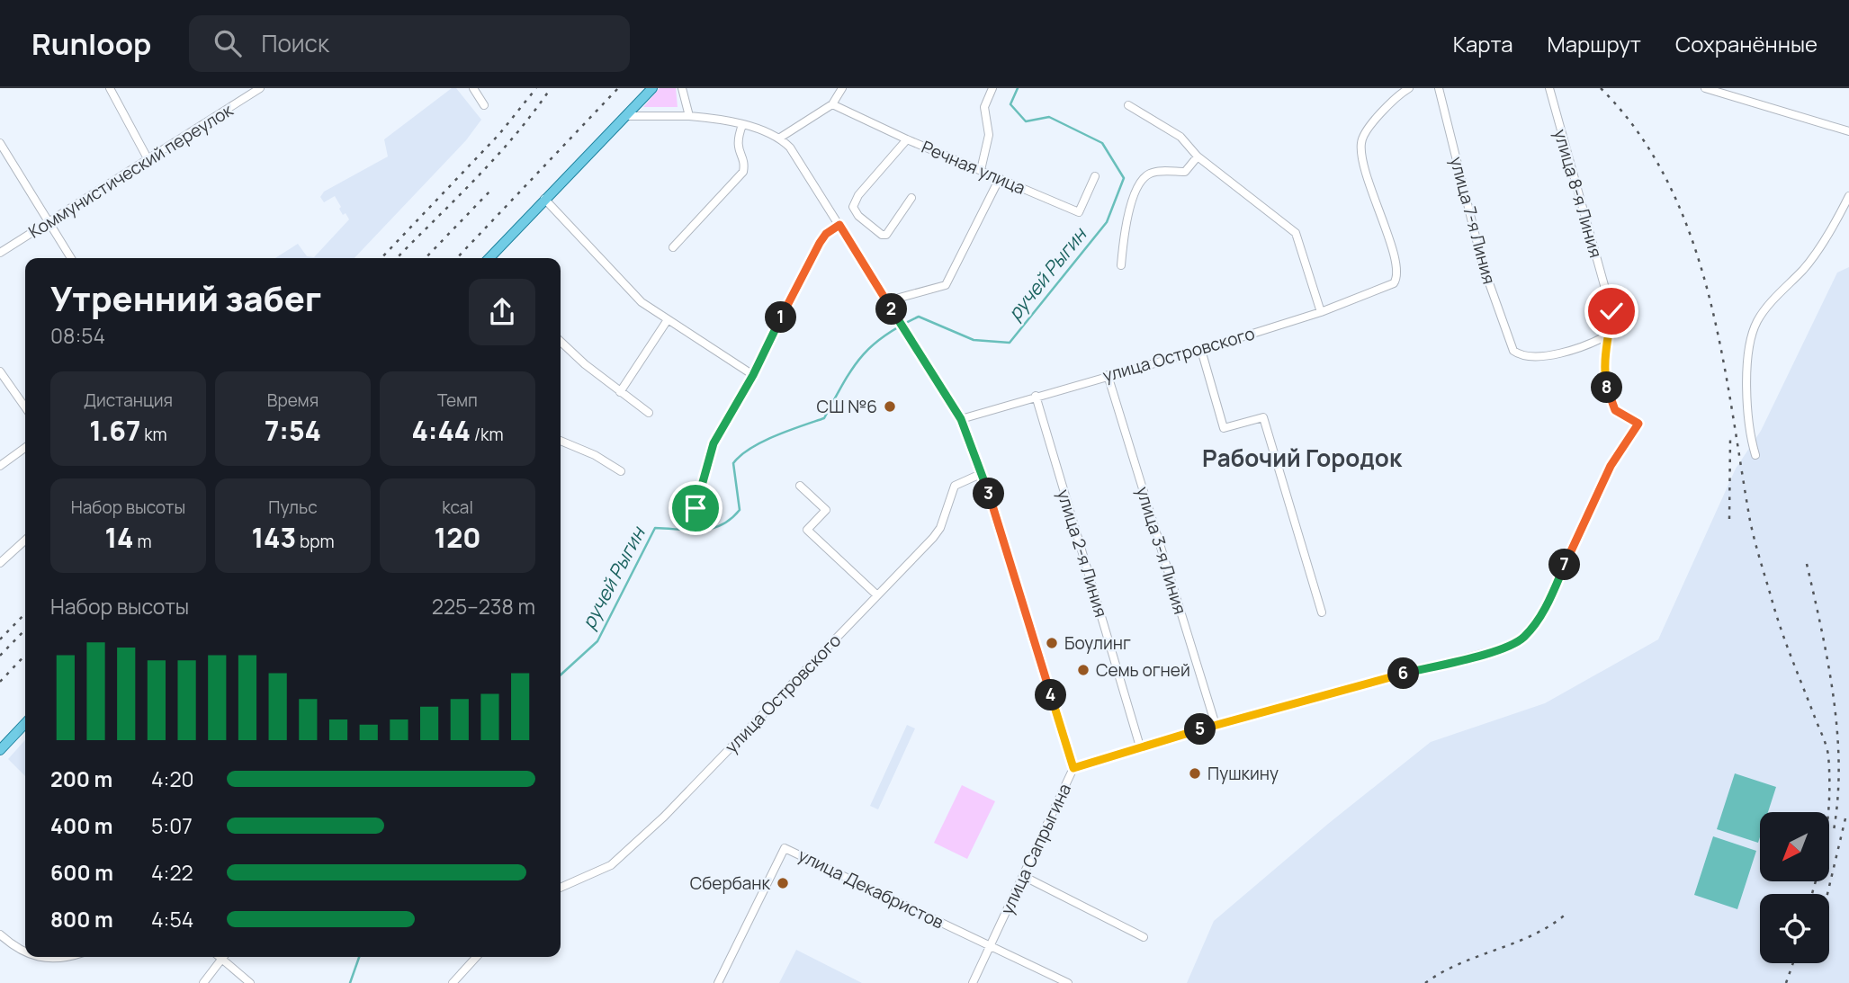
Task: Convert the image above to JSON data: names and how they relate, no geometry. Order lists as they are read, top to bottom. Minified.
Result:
{"streets":{"street":["Речная улица","Коммунистический переулок","улица 8-я Линия","улица 7-я Линия","улица Островского","улица 3-я Линия","улица 2-я Линия","улица Сапрыгина","улица Декабристов"]},"crossings":[["улица 8-я Линия","улица 7-я Линия"],["улица 8-я Линия","улица Сапрыгина"],["улица Островского","улица 3-я Линия"],["улица Островского","улица 2-я Линия"],["улица 3-я Линия","улица Сапрыгина"],["улица 2-я Линия","улица Сапрыгина"],["улица Сапрыгина","улица Декабристов"]],"districts":["Рабочий Городок"],"water":["ручей Рыгин"],"places":["СШ №6","Боулинг","Семь огней","Пушкину","Сбербанк"],"north":"bottom left","page":{"header":"Runloop","search":"Поиск","nav":["Карта","Маршрут","Сохранённые"],"heading":["Утренний забег","08:54"],"pins":["2","1","8","3","7","6","4","5"],"stats":[["Дистанция","1.67 km"],["Время","7:54"],["Темп","4:44 /km"],["Набор высоты","14 m"],["Пульс","143 bpm"],["kcal","120"]],"chart":["Набор высоты","225–238 m"],"list":[{"name":"200 m","note":"4:20"},{"name":"400 m","note":"5:07"},{"name":"600 m","note":"4:22"},{"name":"800 m","note":"4:54"}]}}
